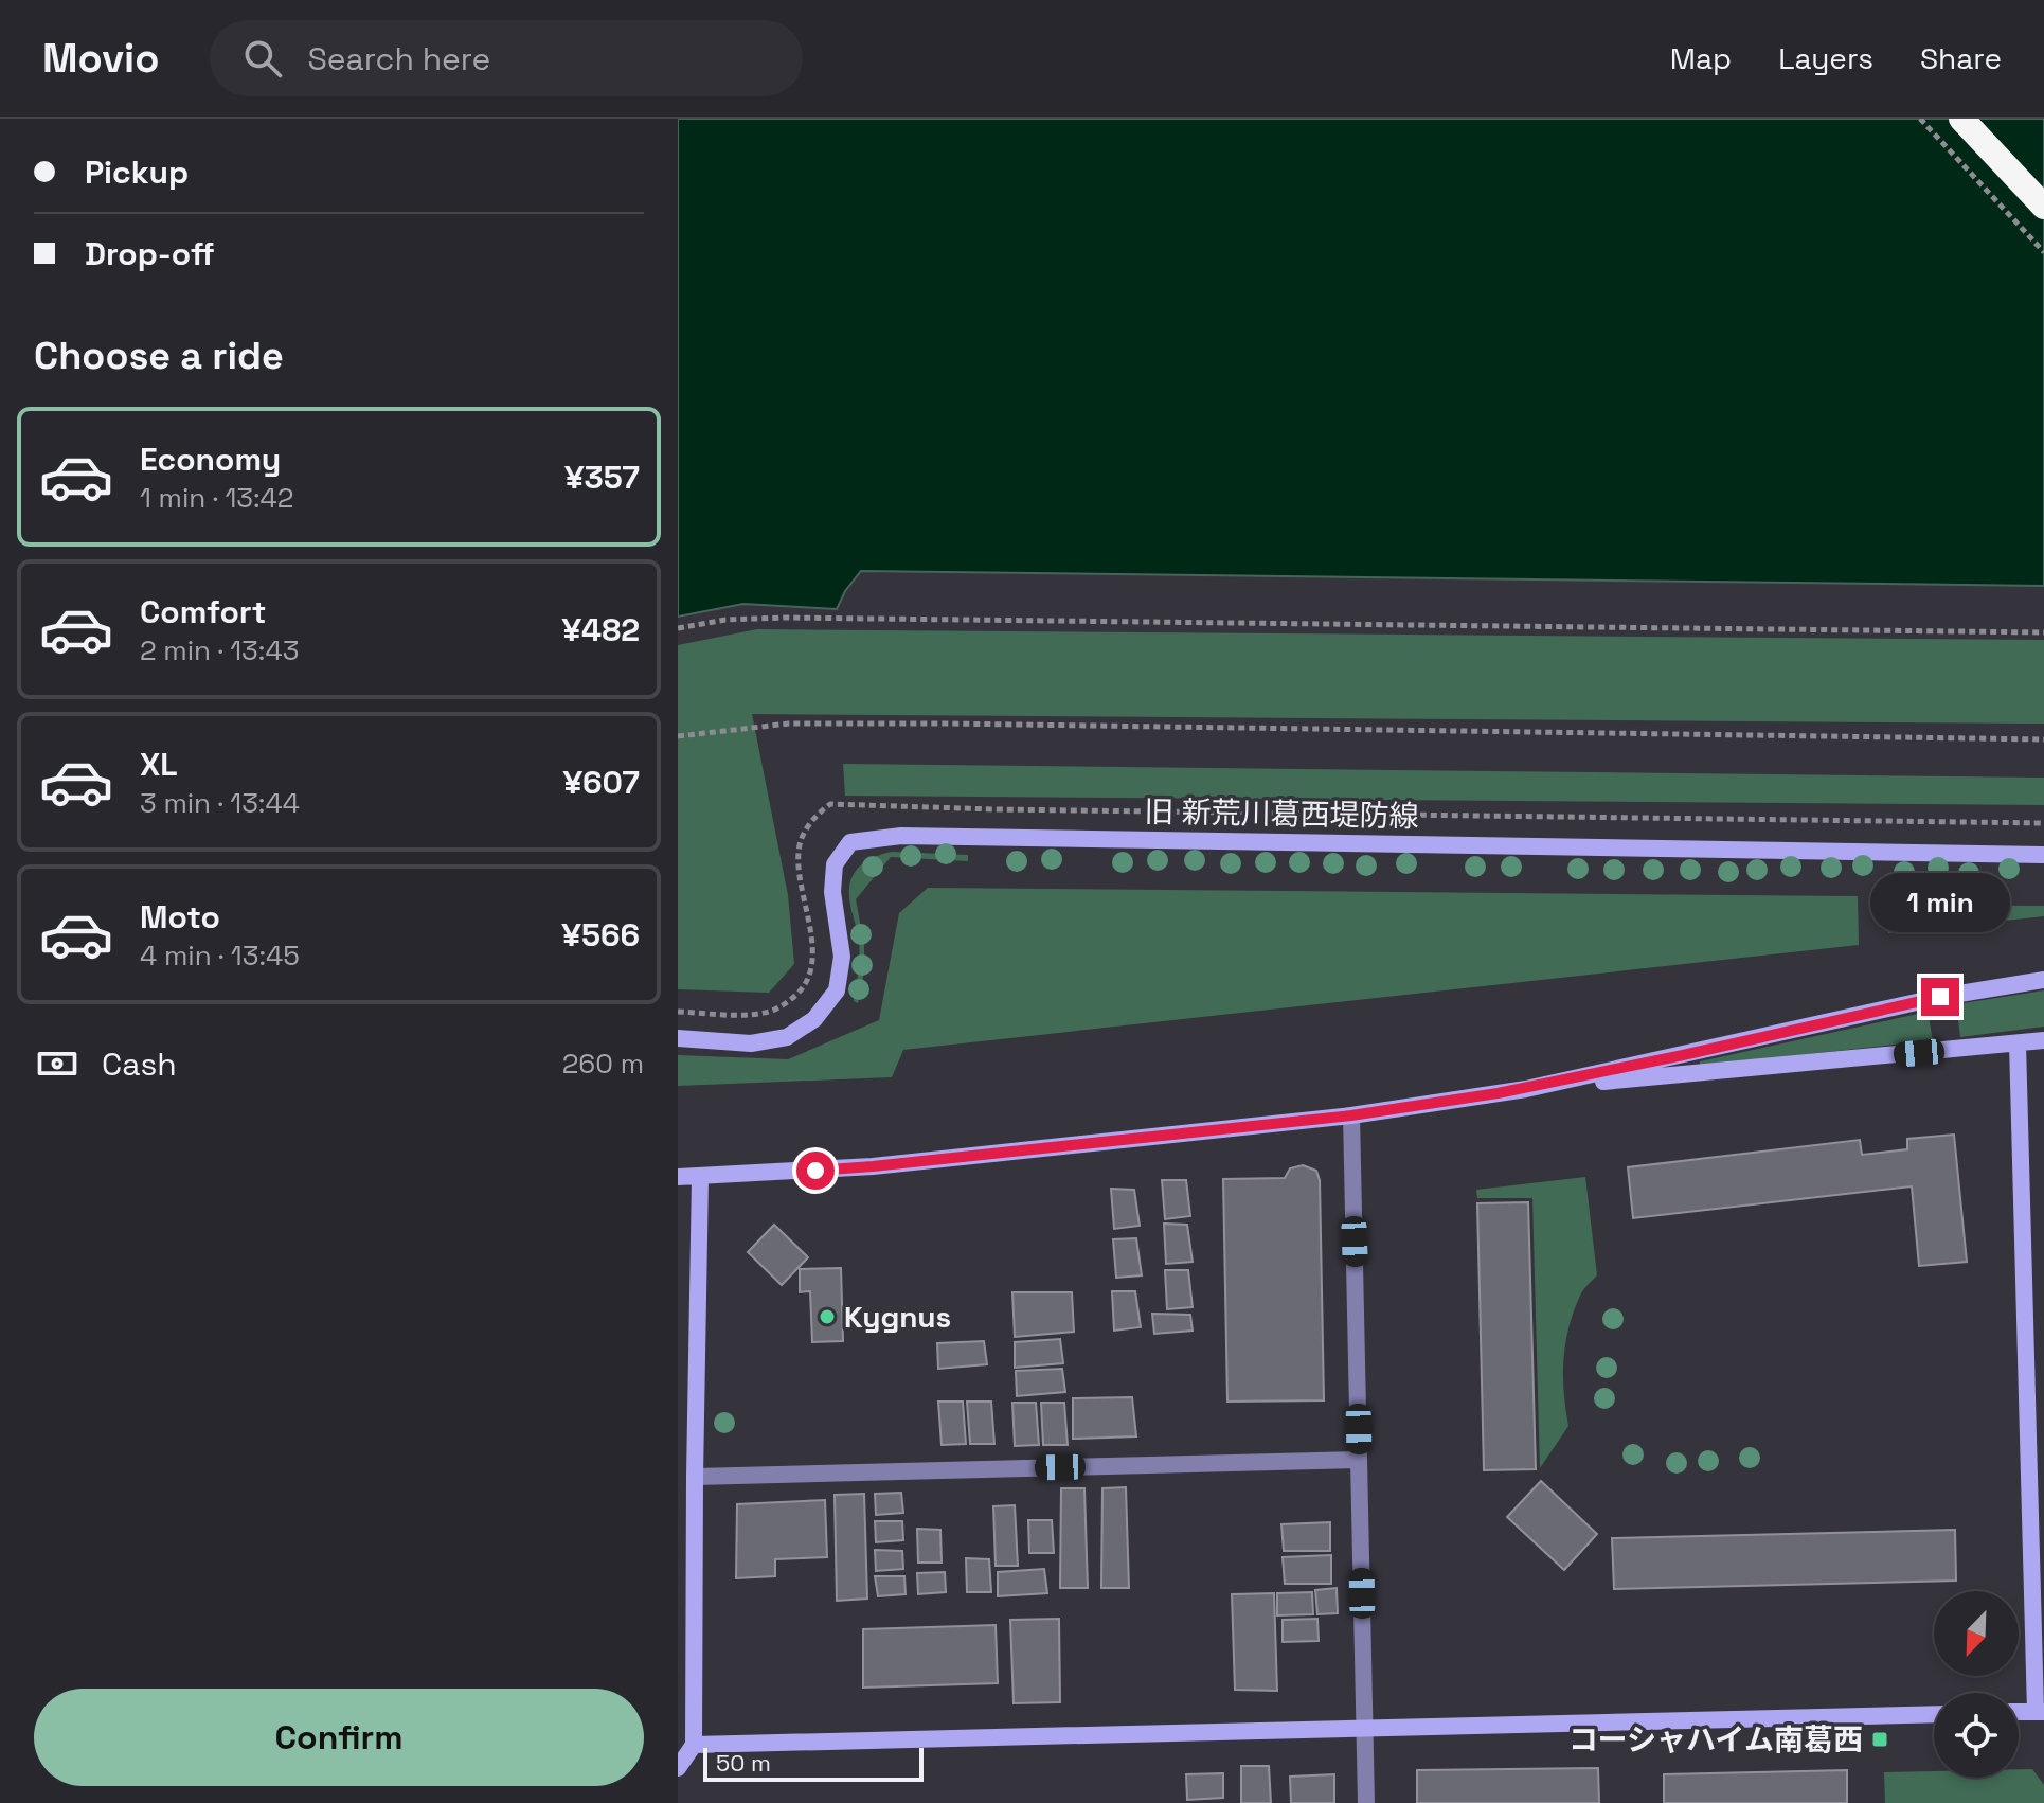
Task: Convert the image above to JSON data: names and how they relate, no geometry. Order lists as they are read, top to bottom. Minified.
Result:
{"streets":{"street":["旧 新荒川葛西堤防線"]},"places":{"other":["Kygnus"],"transit":["コーシャハイム南葛西"]},"scale_bar":"50 m","north":"bottom left","page":{"header":"Movio","search":"Search here","nav":["Map","Layers","Share"],"banner":["Pickup","Drop-off"],"heading":"Choose a ride","list":[{"name":"Economy","note":"1 min · 13:42","value":"¥357"},{"name":"Comfort","note":"2 min · 13:43","value":"¥482"},{"name":"XL","note":"3 min · 13:44","value":"¥607"},{"name":"Moto","note":"4 min · 13:45","value":"¥566"}],"bubble":"1 min","pay":["Cash","260 m"],"buttons":"Confirm","scale":"50 m"}}
